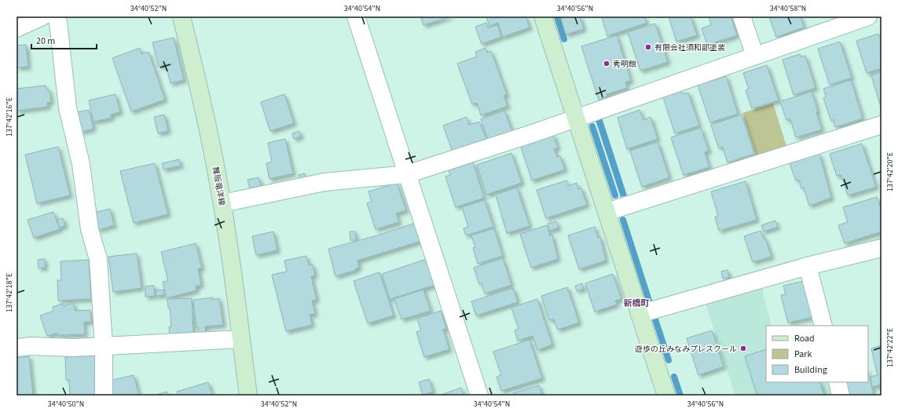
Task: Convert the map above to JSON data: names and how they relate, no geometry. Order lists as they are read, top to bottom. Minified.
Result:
{"streets":{"street":["舞阪竜洋線"]},"districts":["新橋町"],"places":["有限会社須和部塗装","秀明館","遊歩の丘みなみプレスクール"],"legend":["Road","Park","Building"],"scale_bar":"20 m","coordinates":["34°40'52\"N","34°40'54\"N","34°40'56\"N","34°40'58\"N","137°42'16\"E","137°42'20\"E","137°42'18\"E","137°42'22\"E","34°40'50\"N"]}
